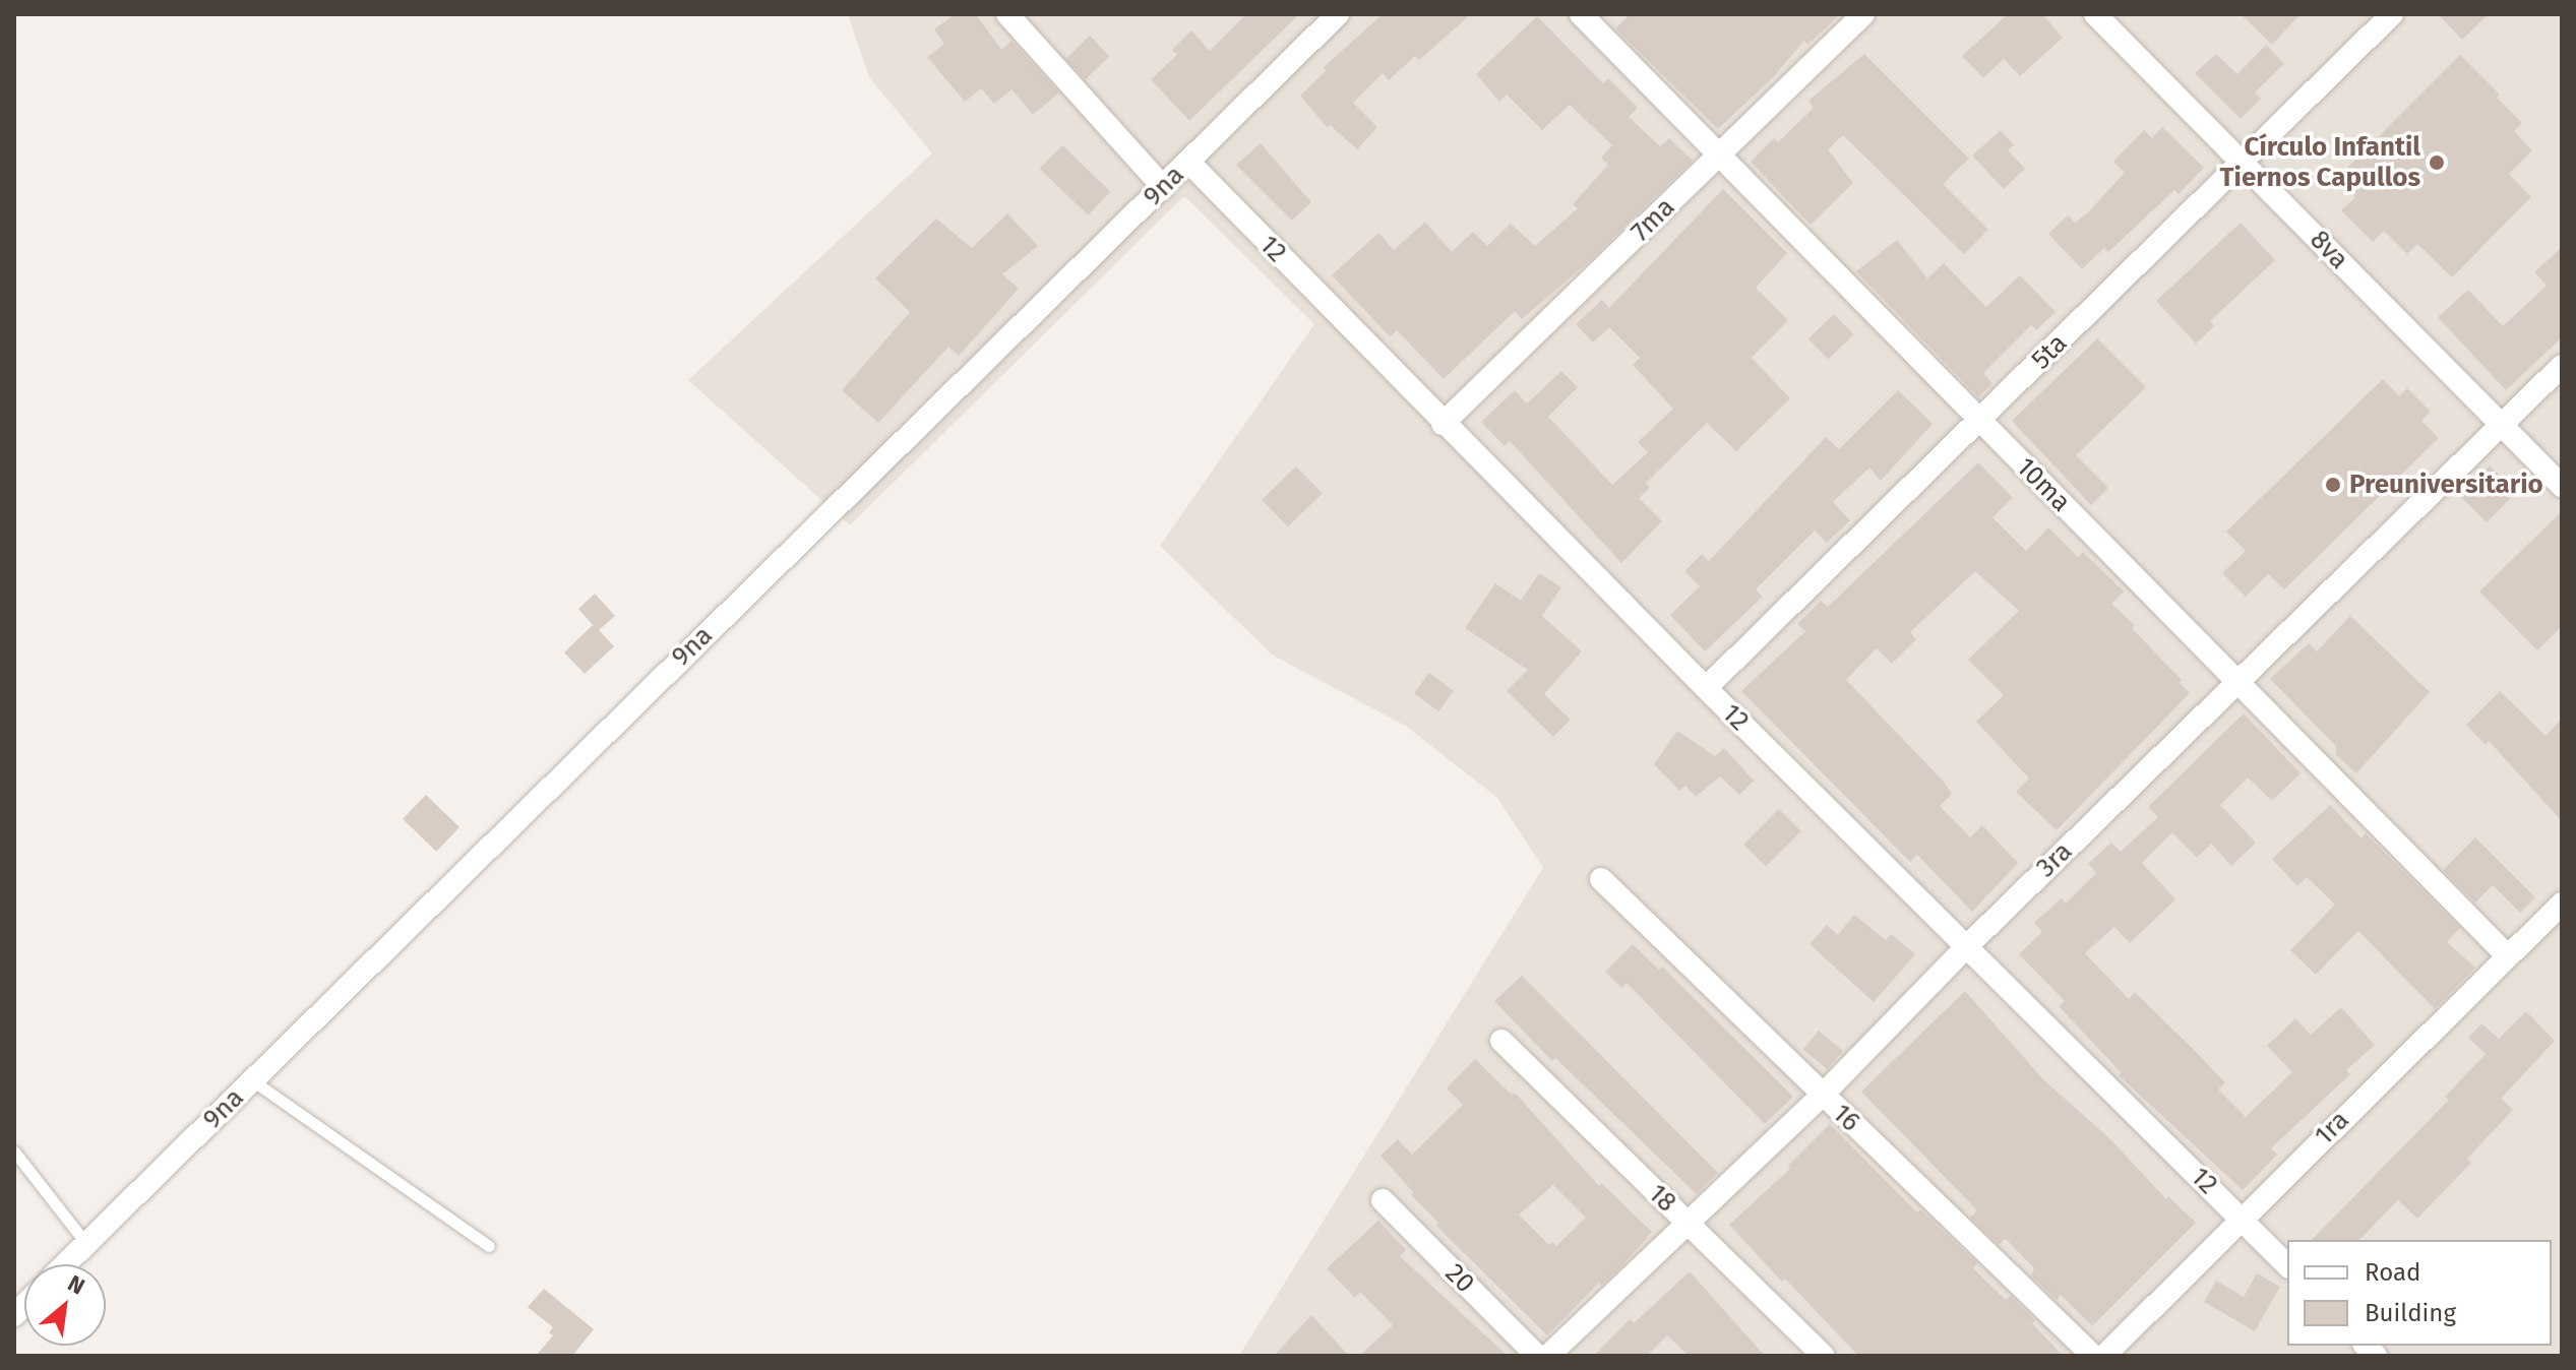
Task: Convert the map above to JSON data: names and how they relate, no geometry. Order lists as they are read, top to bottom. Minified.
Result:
{"streets":{"street":["9na","7ma","12","8va","5ta","10ma","3ra","16","1ra","18","20"]},"crossings":[["9na","12"],["7ma","12"],["7ma","10ma"],["12","5ta"],["12","3ra"],["12","1ra"],["8va","5ta"],["8va","3ra"],["5ta","10ma"],["10ma","3ra"],["10ma","1ra"],["3ra","16"],["3ra","18"]],"places":["Círculo Infantil Tiernos Capullos","Preuniversitario"],"legend":["Road","Building"],"north":"top right"}
